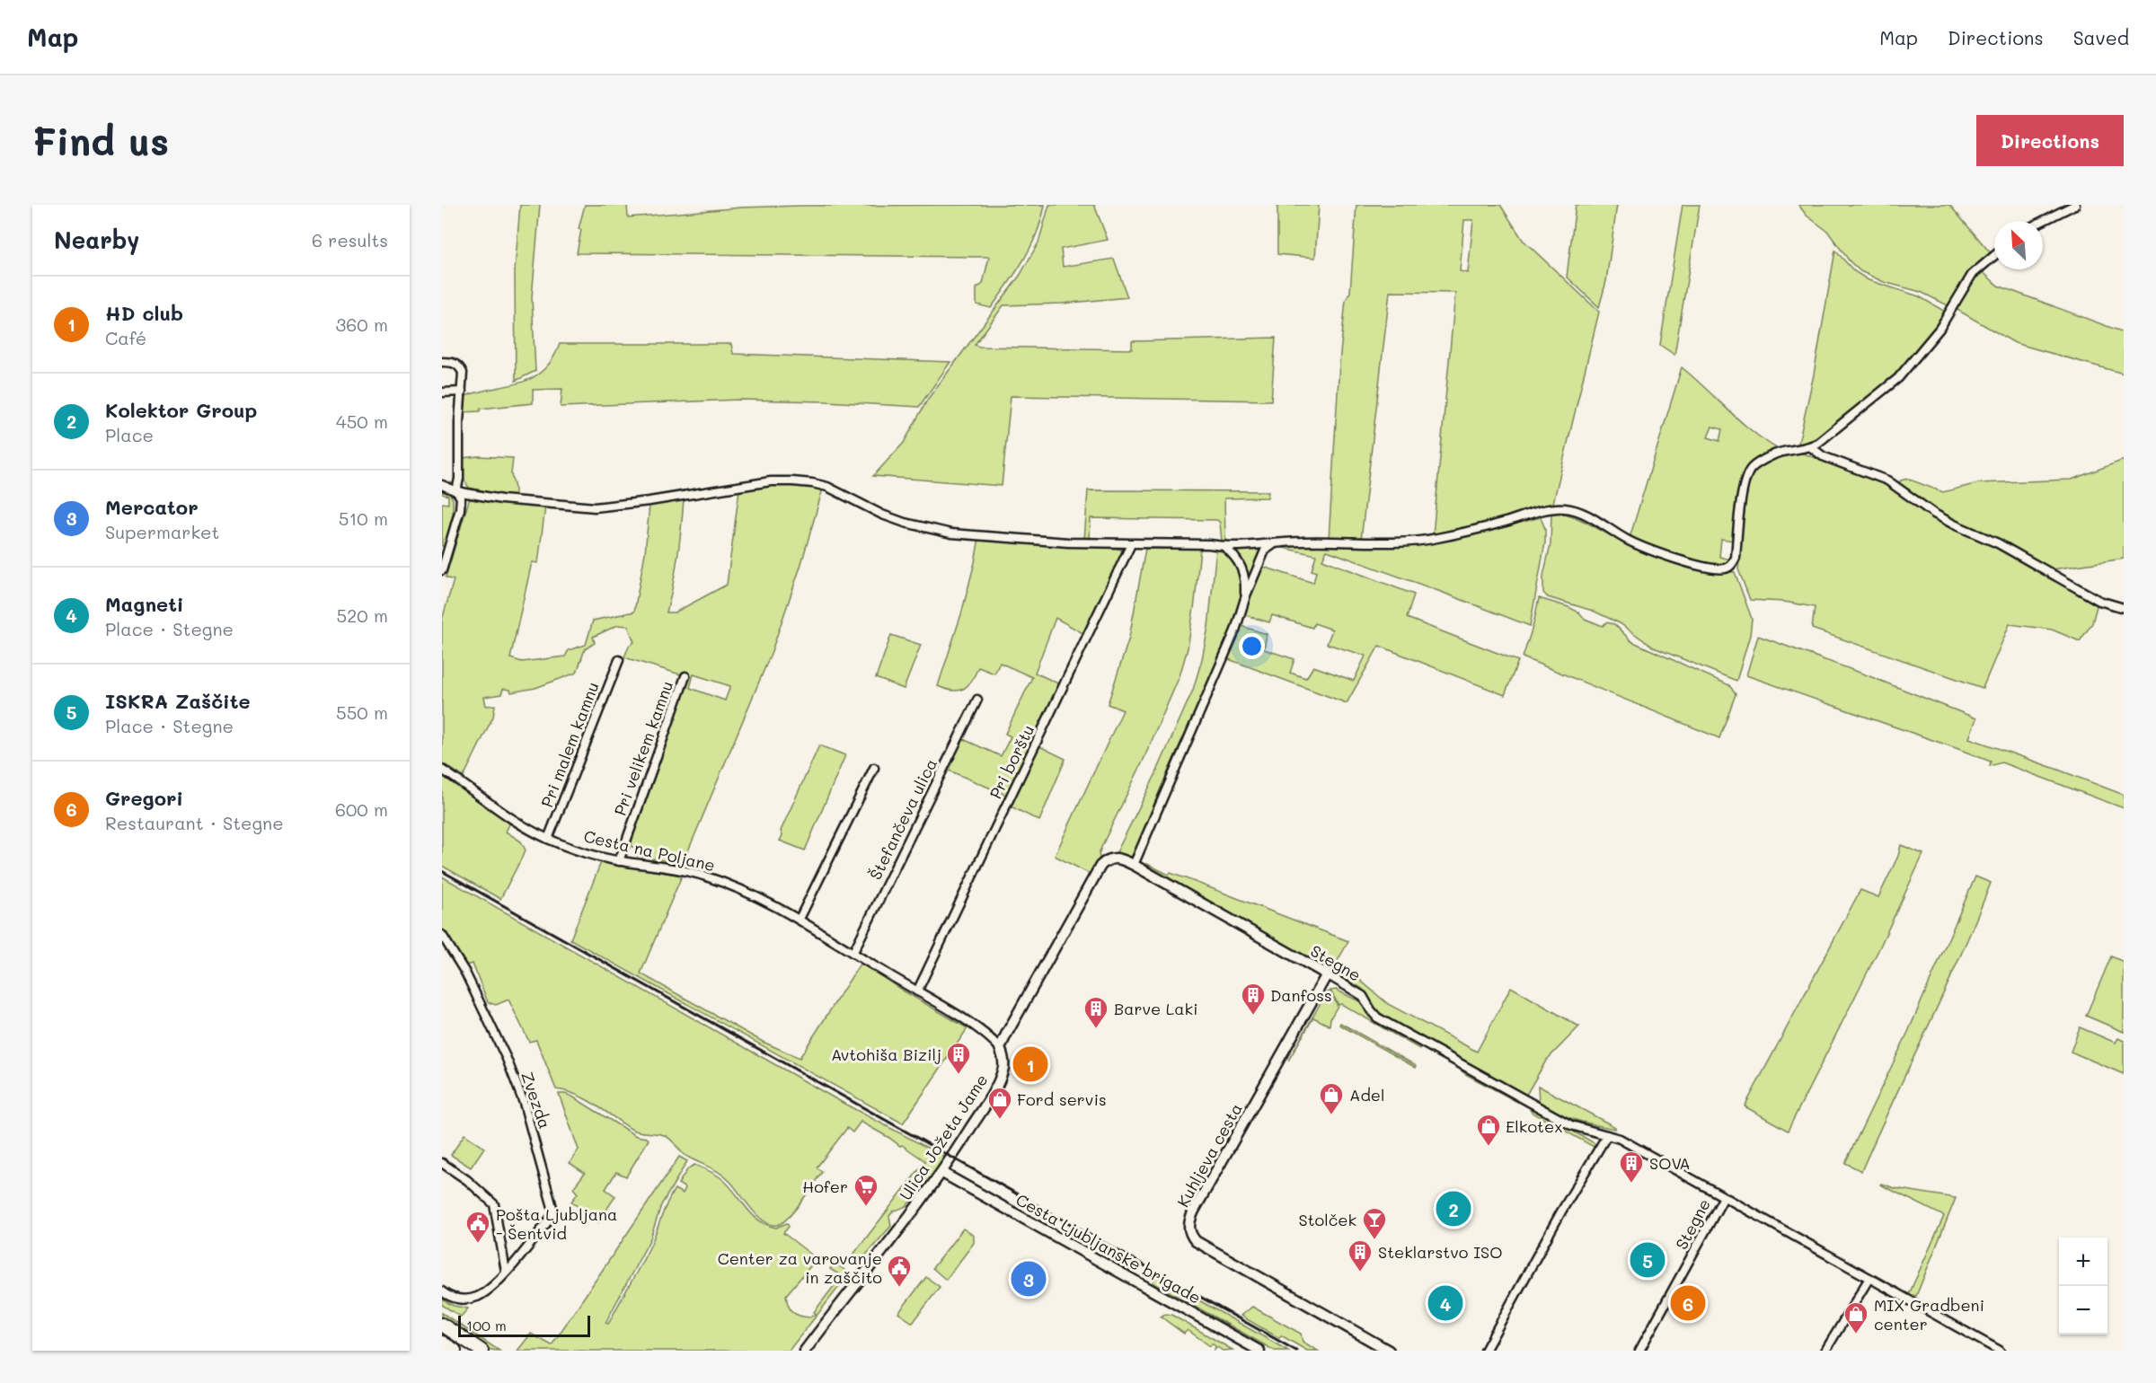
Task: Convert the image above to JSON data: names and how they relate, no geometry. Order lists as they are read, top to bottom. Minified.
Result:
{"streets":{"street":["Pri malem kamnu","Pri velikem kamnu","Pri borštu","Štefančeva ulica","Cesta na Poljane","Stegne","Zvezda","Ulica Jožeta Jame","Kuhljeva cesta","Cesta Ljubljanske brigade"]},"crossings":[["Pri malem kamnu","Cesta na Poljane"],["Pri velikem kamnu","Cesta na Poljane"],["Pri borštu","Cesta na Poljane"],["Štefančeva ulica","Cesta na Poljane"],["Cesta na Poljane","Stegne"],["Cesta na Poljane","Ulica Jožeta Jame"],["Stegne","Ulica Jožeta Jame"],["Stegne","Kuhljeva cesta"],["Ulica Jožeta Jame","Cesta Ljubljanske brigade"]],"places":{"building":["Danfoss","Barve Laki","Avtohiša Bizilj","SOVA","Steklarstvo ISO"],"shop":["Adel","Ford servis","Elkotex","MIX Gradbeni center"],"supermarket":["Hofer"],"bar":["Stolček"],"public building":["Pošta Ljubljana - Šentvid","Center za varovanje in zaščito"]},"scale_bar":"100 m","north":"top left","page":{"header":"Map","nav":["Map","Directions","Saved"],"buttons":"Directions","title":"Find us","heading":["Nearby","6 results"],"list":[{"mark":"1","name":"HD club","note":"Café","value":"360 m"},{"mark":"2","name":"Kolektor Group","note":"Place","value":"450 m"},{"mark":"3","name":"Mercator","note":"Supermarket","value":"510 m"},{"mark":"4","name":"Magneti","note":"Place · Stegne","value":"520 m"},{"mark":"5","name":"ISKRA Zaščite","note":"Place · Stegne","value":"550 m"},{"mark":"6","name":"Gregori","note":"Restaurant · Stegne","value":"600 m"}],"pins":["1","2","5","3","4","6"],"map_buttons":["+","−"],"scale":"100 m"}}
